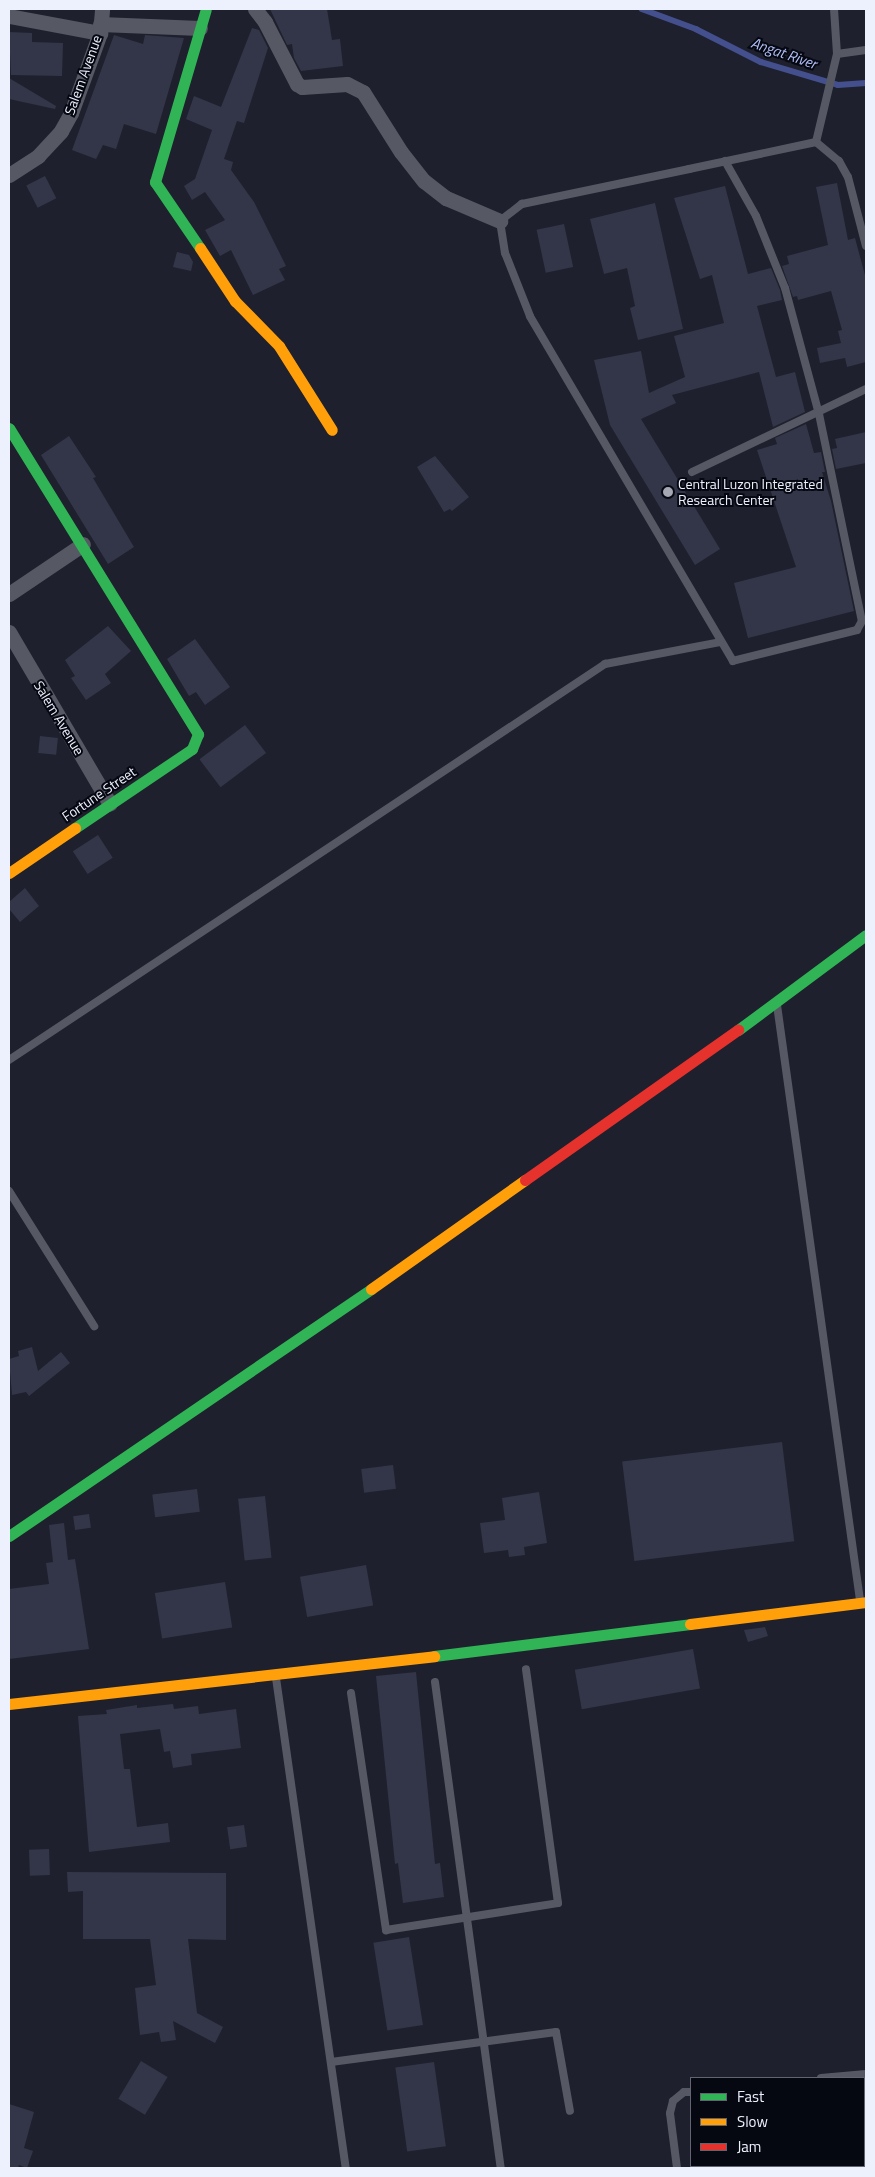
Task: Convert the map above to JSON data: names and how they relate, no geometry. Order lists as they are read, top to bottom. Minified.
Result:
{"streets":{"street":["Salem Avenue","Fortune Street"]},"crossings":[["Salem Avenue","Fortune Street"]],"water":["Angat River"],"places":["Central Luzon Integrated Research Center"],"legend":["Fast","Slow","Jam"]}
